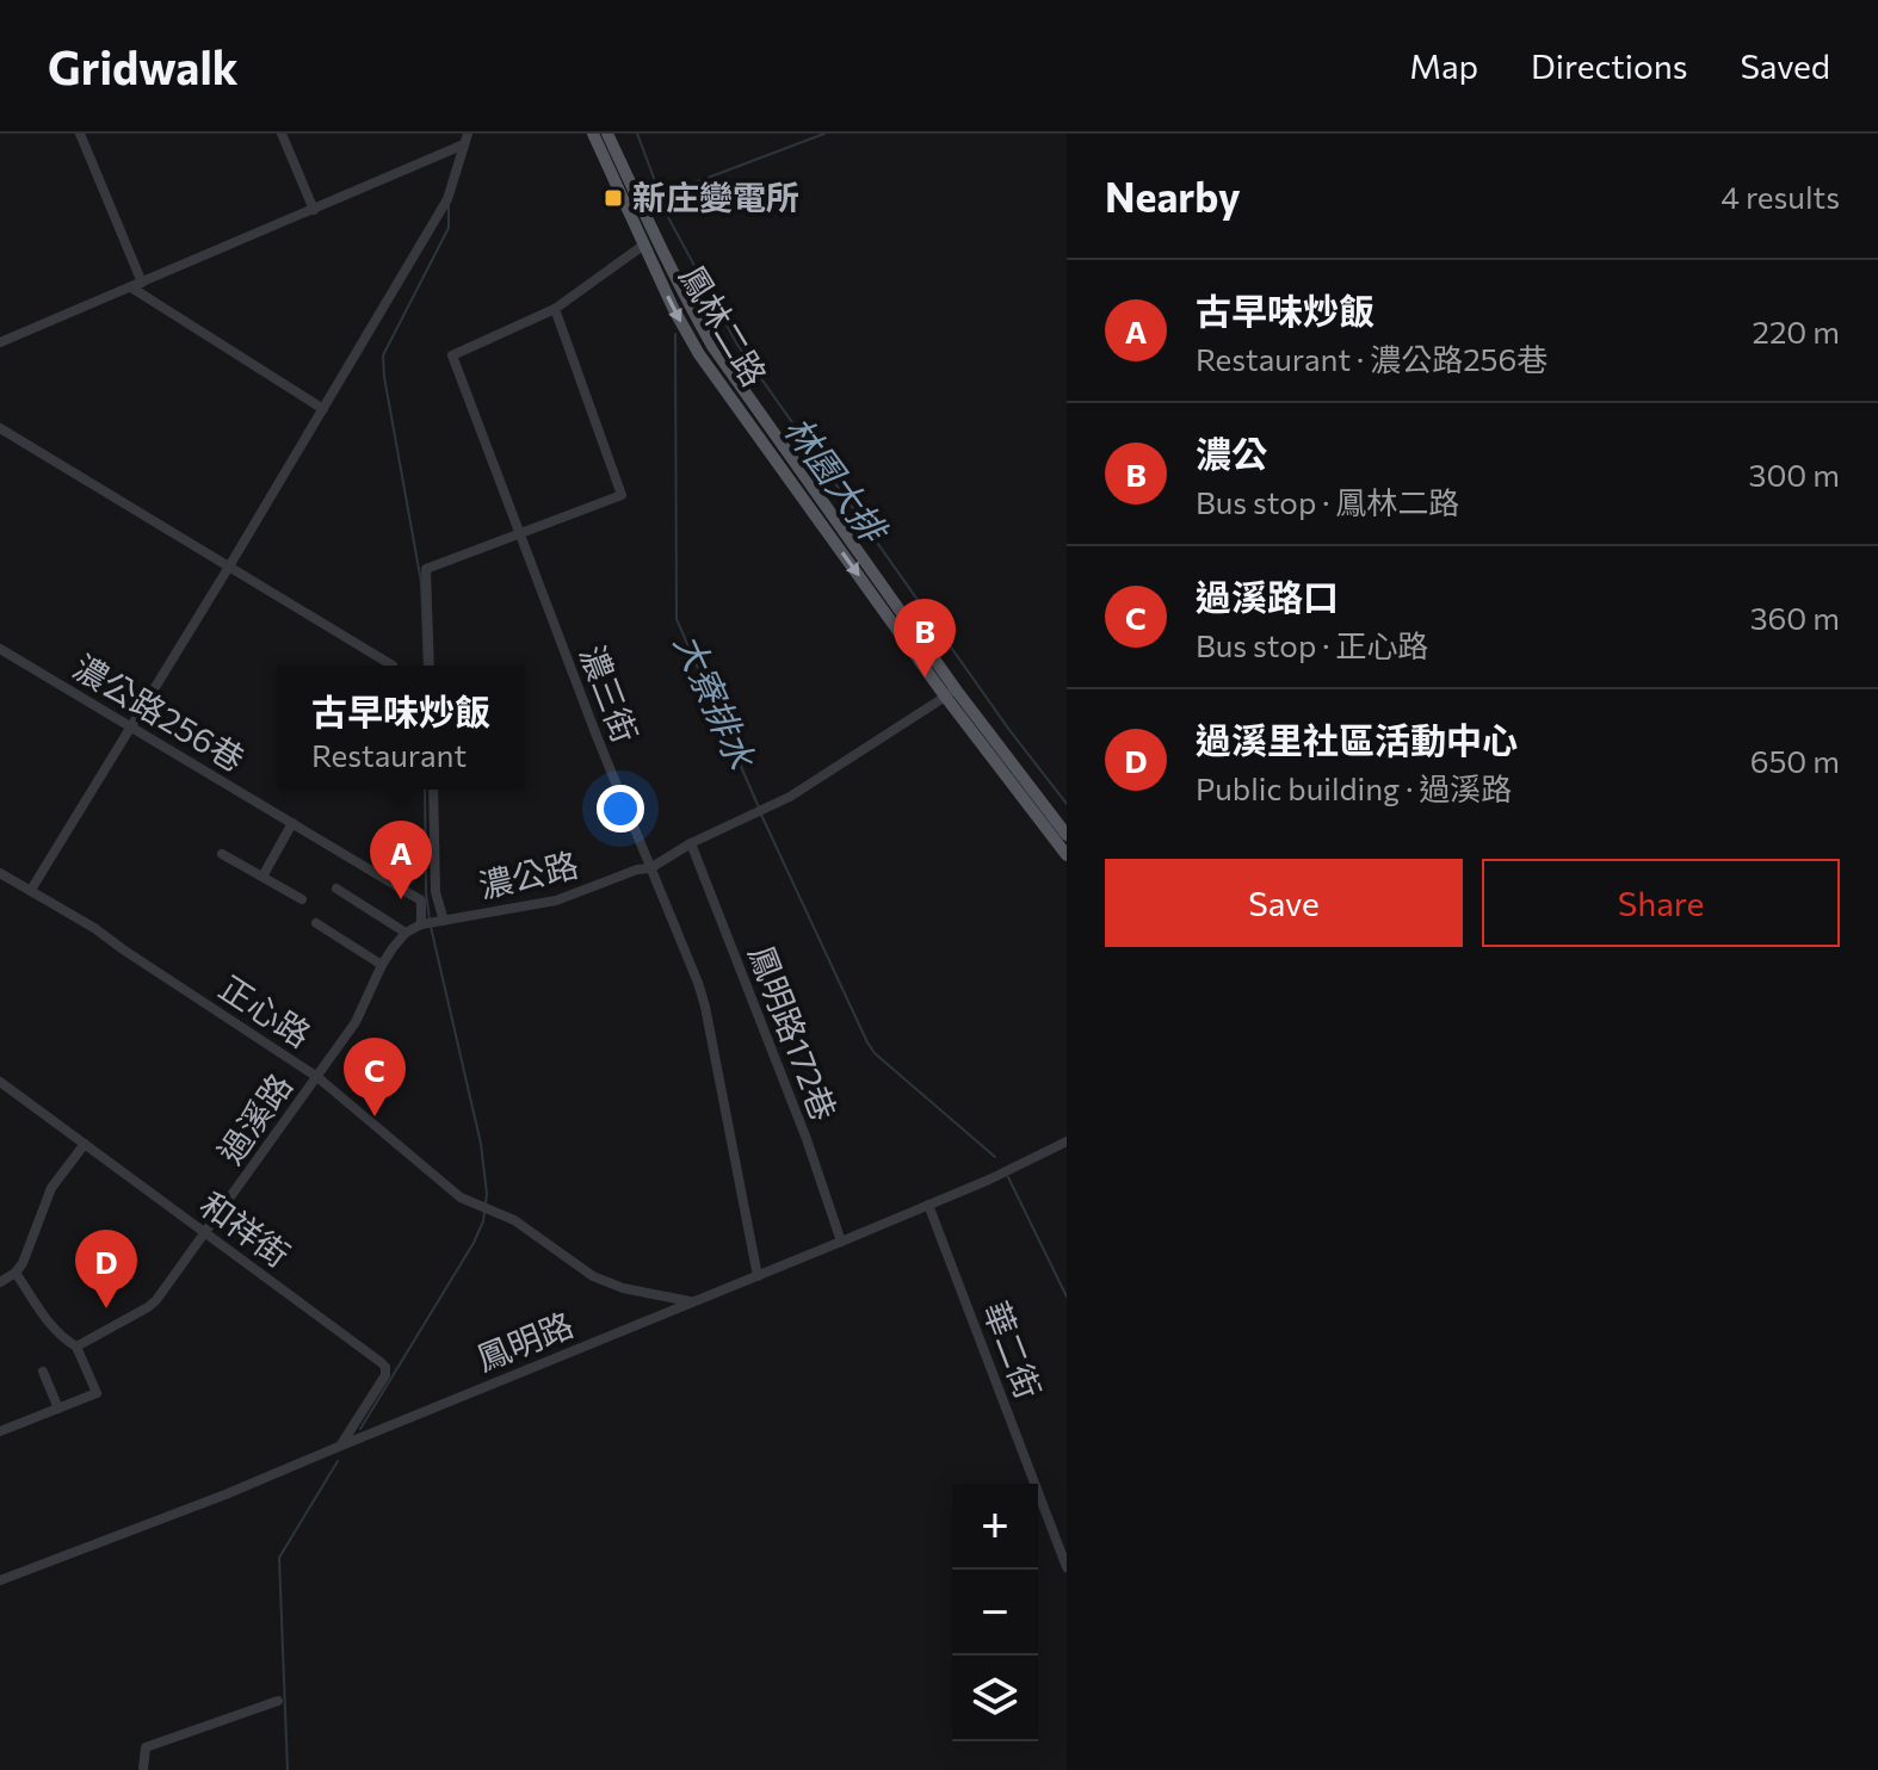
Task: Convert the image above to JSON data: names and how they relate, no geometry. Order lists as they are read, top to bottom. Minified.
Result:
{"streets":{"main road":["鳳林二路"],"street":["濃三街","濃公路256巷","濃公路","正心路","鳳明路172巷","過溪路","和祥街","鳳明路","華二街"]},"crossings":[["鳳林二路","濃公路"],["濃三街","濃公路"],["濃三街","鳳明路"],["濃公路256巷","濃公路"],["濃公路","正心路"],["濃公路","鳳明路172巷"],["濃公路","過溪路"],["正心路","過溪路"],["正心路","鳳明路"],["鳳明路172巷","鳳明路"],["過溪路","和祥街"],["和祥街","鳳明路"],["鳳明路","華二街"]],"water":["林園大排","大寮排水"],"places":{"transit":["新庄變電所"]},"page":{"header":"Gridwalk","nav":["Map","Directions","Saved"],"heading":["Nearby","4 results"],"list":[{"mark":"A","name":"古早味炒飯","note":"Restaurant · 濃公路256巷","value":"220 m"},{"mark":"B","name":"濃公","note":"Bus stop · 鳳林二路","value":"300 m"},{"mark":"C","name":"過溪路口","note":"Bus stop · 正心路","value":"360 m"},{"mark":"D","name":"過溪里社區活動中心","note":"Public building · 過溪路","value":"650 m"}],"pins":["B","A","C","D"],"popup":["古早味炒飯","Restaurant"],"buttons":["Save","Share"],"map_buttons":["+","−"]}}
